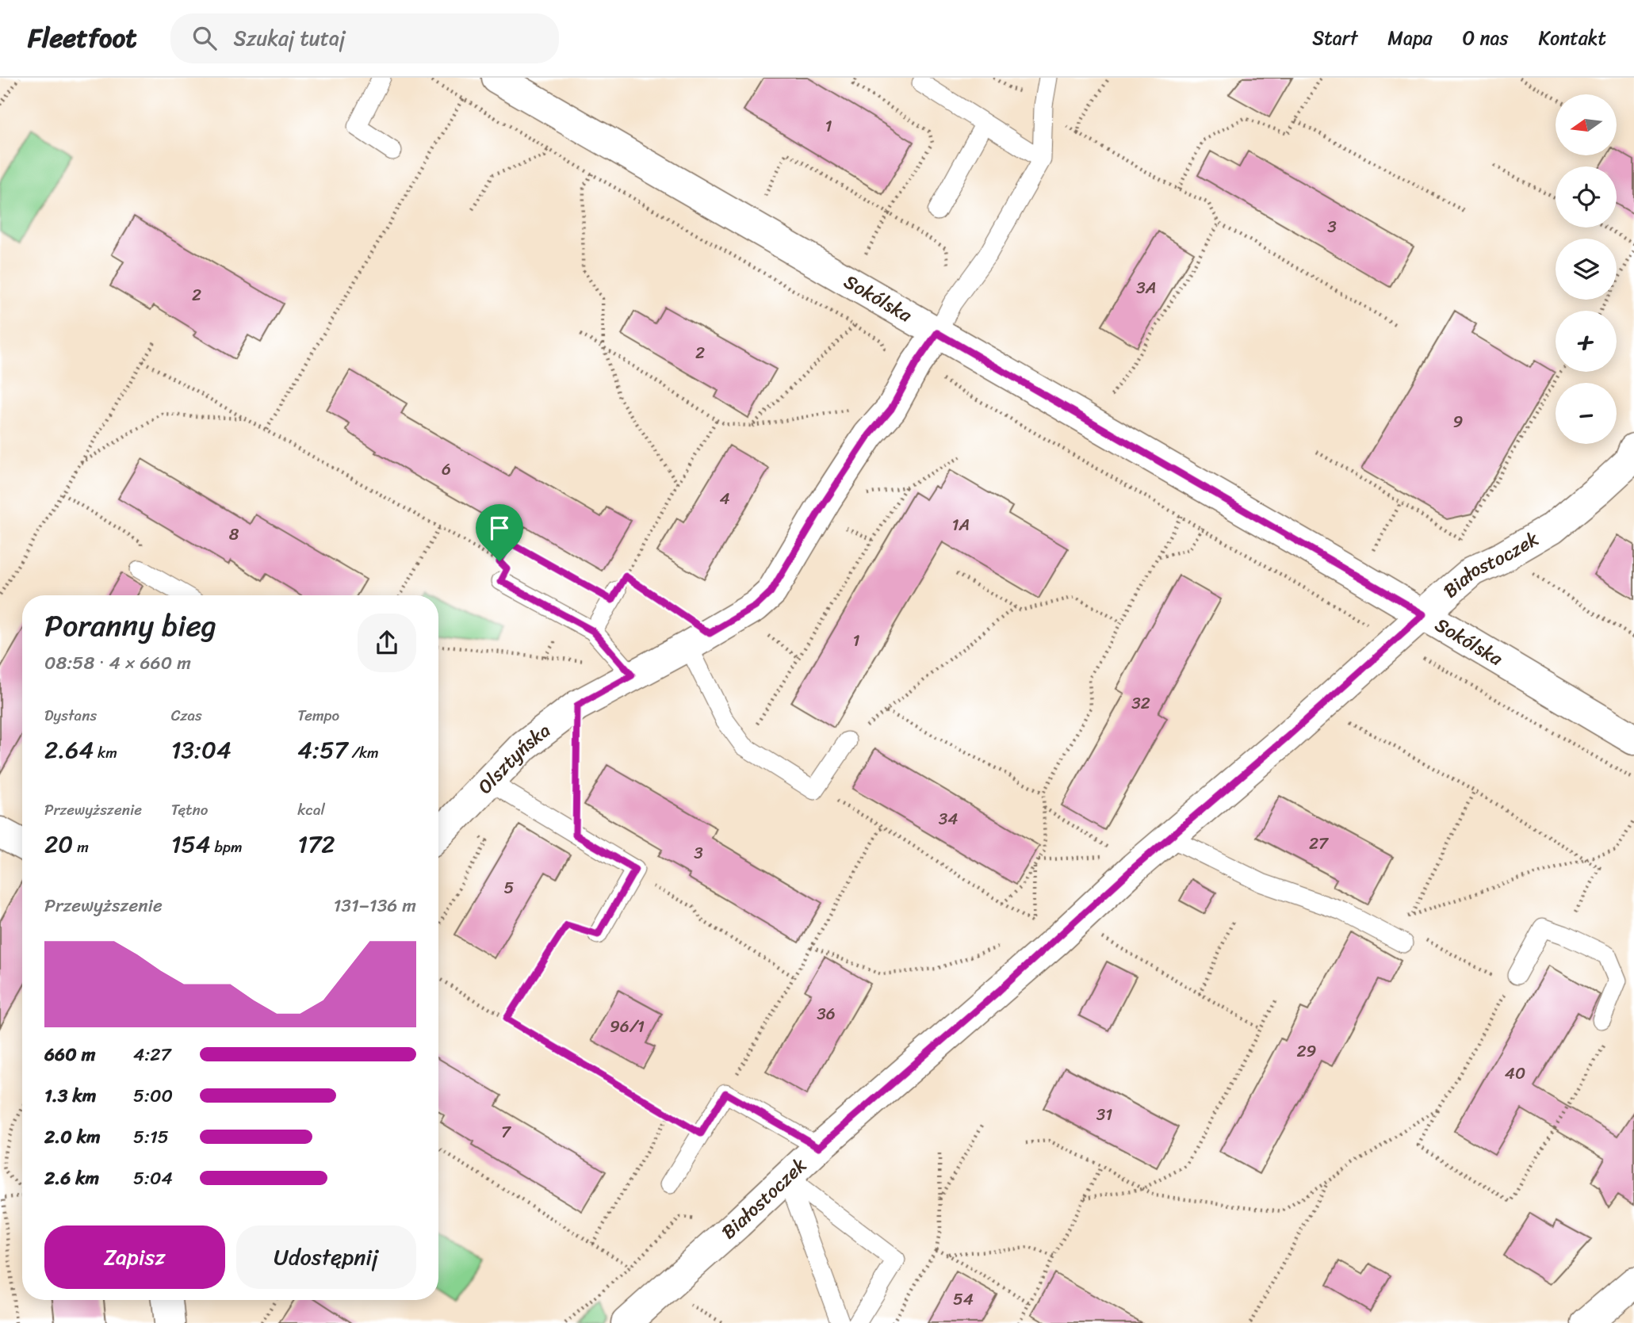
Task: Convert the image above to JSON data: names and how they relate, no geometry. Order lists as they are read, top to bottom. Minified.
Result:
{"streets":{"street":["Sokólska","Białostoczek","Olsztyńska"]},"crossings":[["Sokólska","Białostoczek"],["Sokólska","Olsztyńska"]],"house_numbers":["1","3","3A","2","2","9","6","4","1A","8","1","32","34","27","3","5","36","96/1","29","40","31","7","54"],"north":"left","page":{"header":"Fleetfoot","search":"Szukaj tutaj","nav":["Start","Mapa","O nas","Kontakt"],"map_buttons":["+","−"],"heading":["Poranny bieg","08:58 · 4 × 660 m"],"stats":[["Dystans","2.64 km"],["Czas","13:04"],["Tempo","4:57 /km"],["Przewyższenie","20 m"],["Tętno","154 bpm"],["kcal","172"]],"chart":["Przewyższenie","131–136 m"],"list":[{"name":"660 m","note":"4:27"},{"name":"1.3 km","note":"5:00"},{"name":"2.0 km","note":"5:15"},{"name":"2.6 km","note":"5:04"}],"buttons":["Zapisz","Udostępnij"]}}
